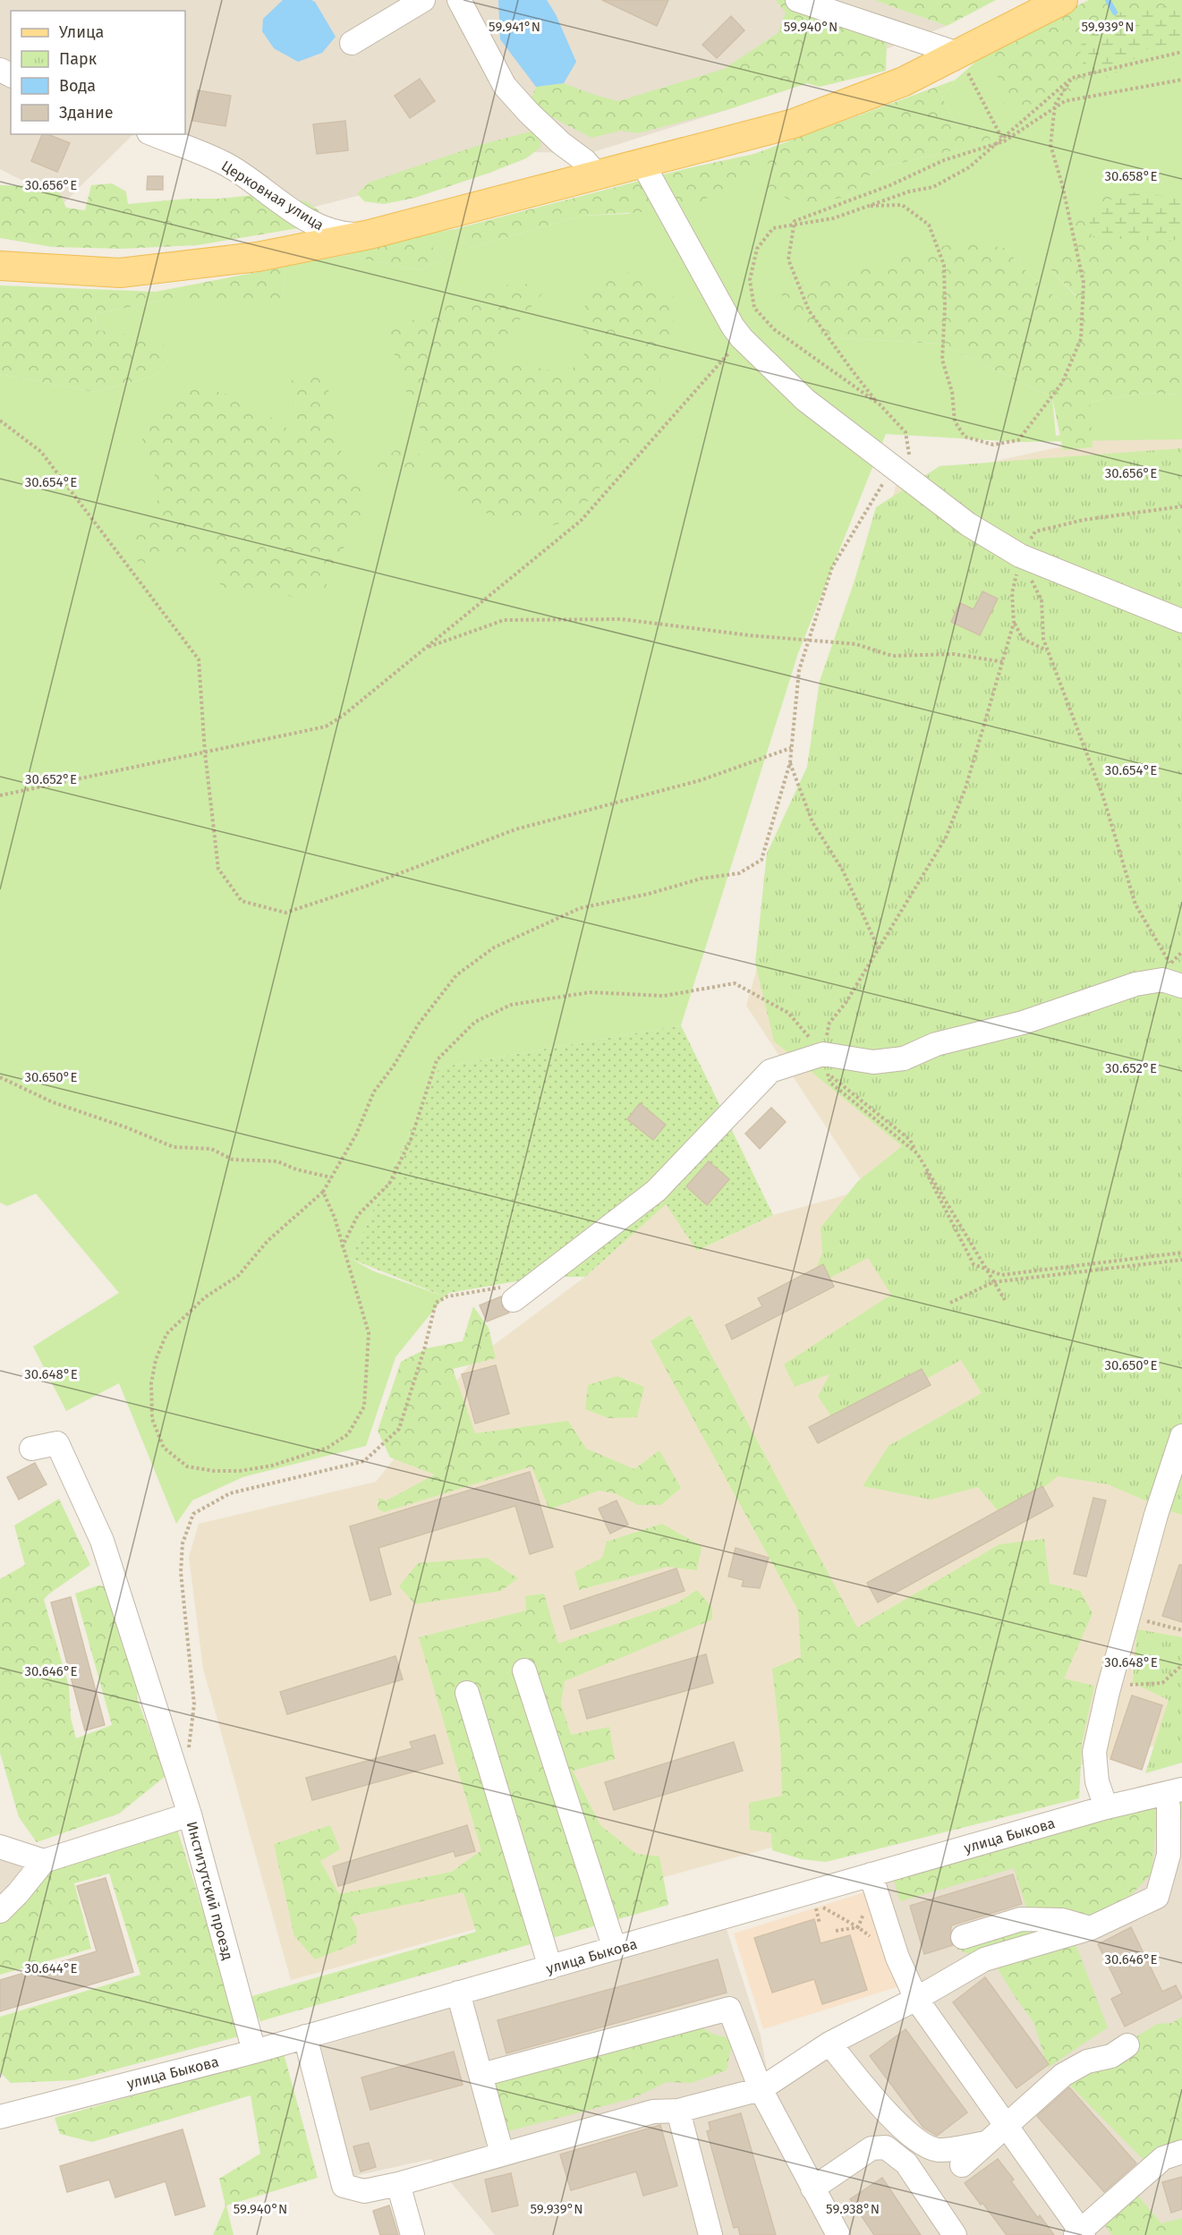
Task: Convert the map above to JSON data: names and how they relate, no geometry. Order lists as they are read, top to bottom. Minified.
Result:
{"streets":{"street":["Церковная улица","улица Быкова","Институтский проезд"]},"crossings":[["улица Быкова","Институтский проезд"]],"legend":["Улица","Парк","Вода","Здание"],"coordinates":["59.941°N","59.940°N","59.939°N","30.658°E","30.656°E","30.654°E","30.652°E","30.650°E","30.648°E","30.646°E","30.644°E","59.938°N"]}
